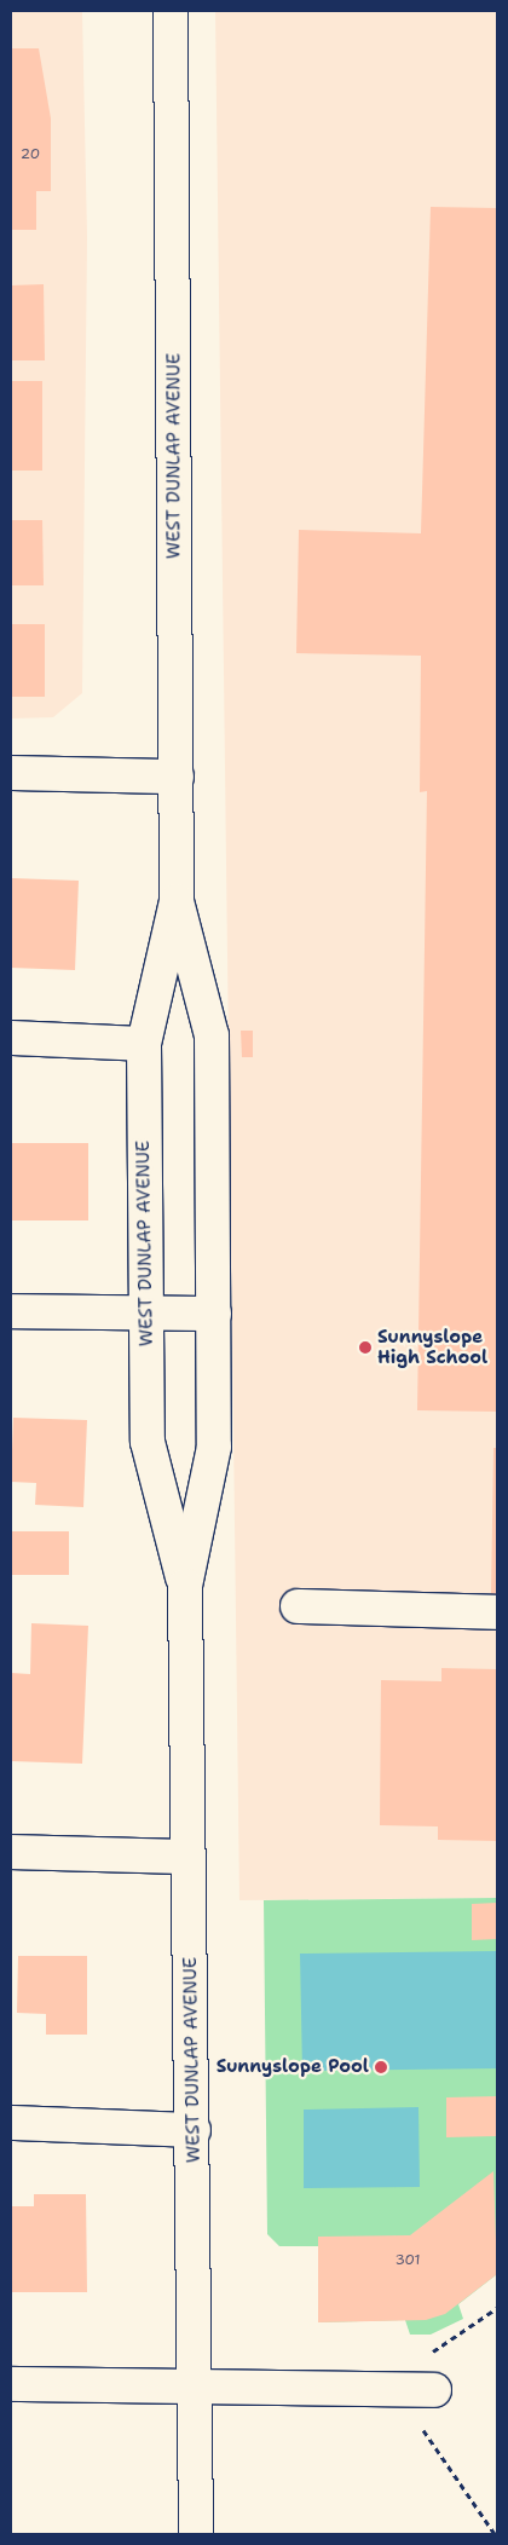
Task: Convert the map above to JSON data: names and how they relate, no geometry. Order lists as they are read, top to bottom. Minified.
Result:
{"streets":{"main road":["WEST DUNLAP AVENUE"]},"places":["Sunnyslope High School","Sunnyslope Pool"],"house_numbers":["20","301"]}
